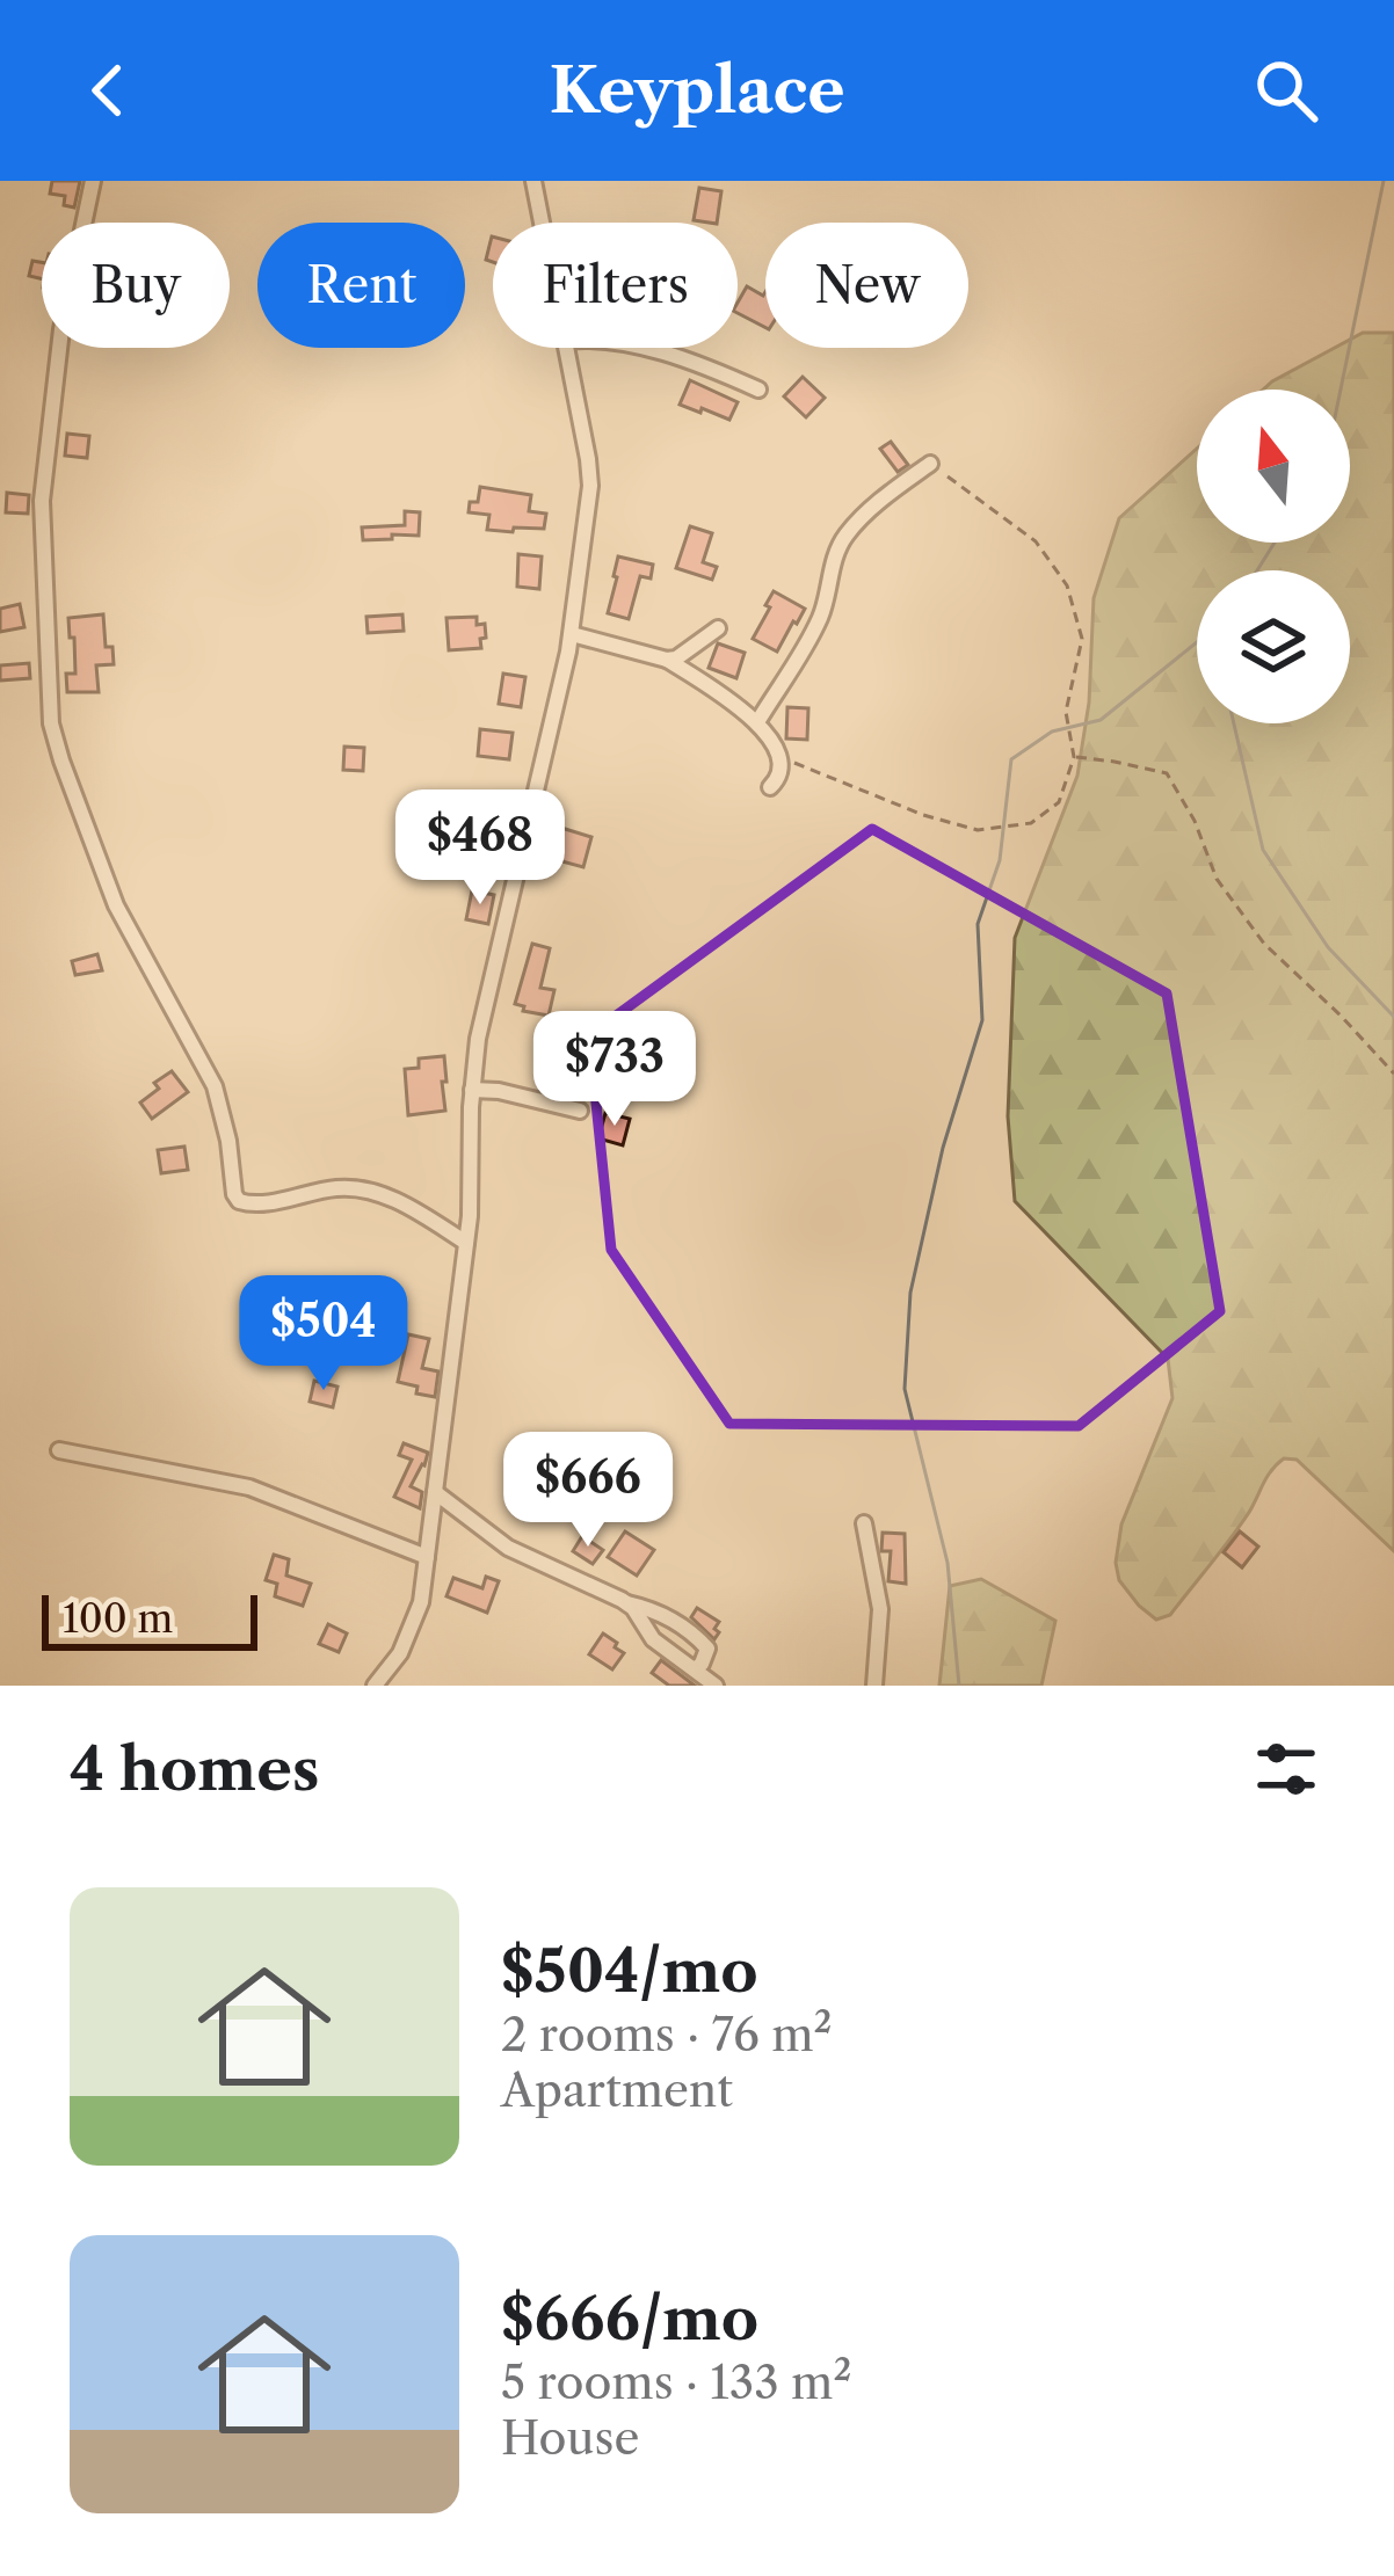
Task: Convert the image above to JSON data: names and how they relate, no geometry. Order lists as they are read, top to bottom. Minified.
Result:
{"scale_bar":"100 m","north":"top","page":{"header":"Keyplace","chip":["Buy","Rent","Filters","New"],"price":["$468","$733","$504","$666"],"scale":"100 m","heading":"4 homes","list":[{"name":"$504/mo","note":"2 rooms · 76 m² · Apartment"},{"name":"$666/mo","note":"5 rooms · 133 m² · House"}]}}
